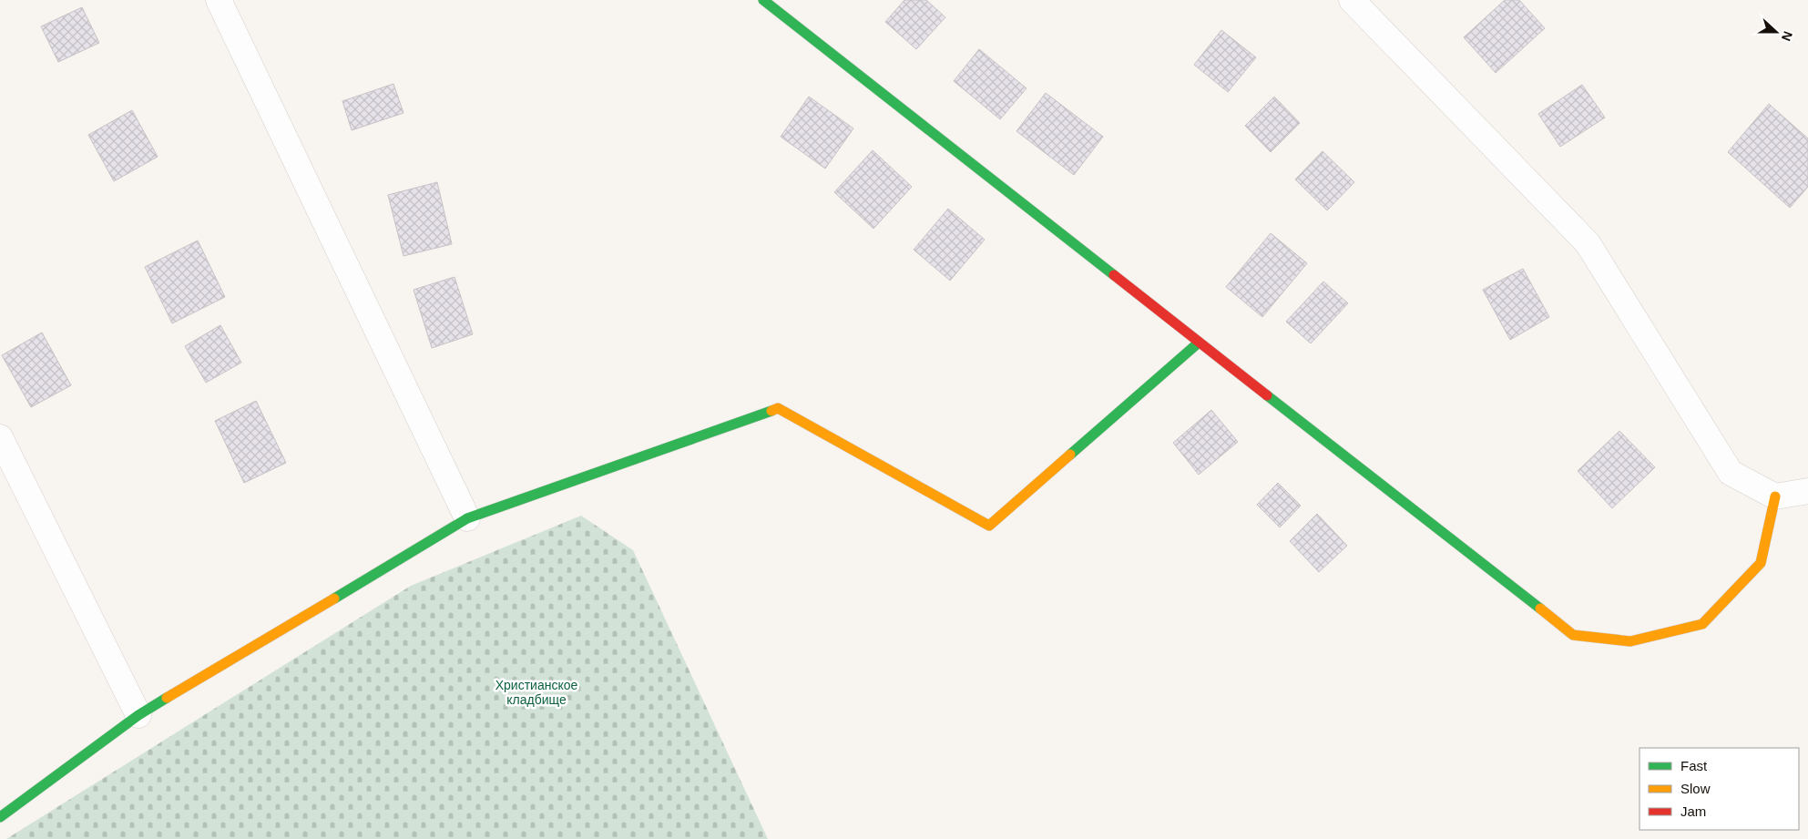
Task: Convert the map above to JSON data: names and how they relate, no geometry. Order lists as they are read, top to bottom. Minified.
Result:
{"parks":["Христианское кладбище"],"legend":["Fast","Slow","Jam"],"north":"right"}
